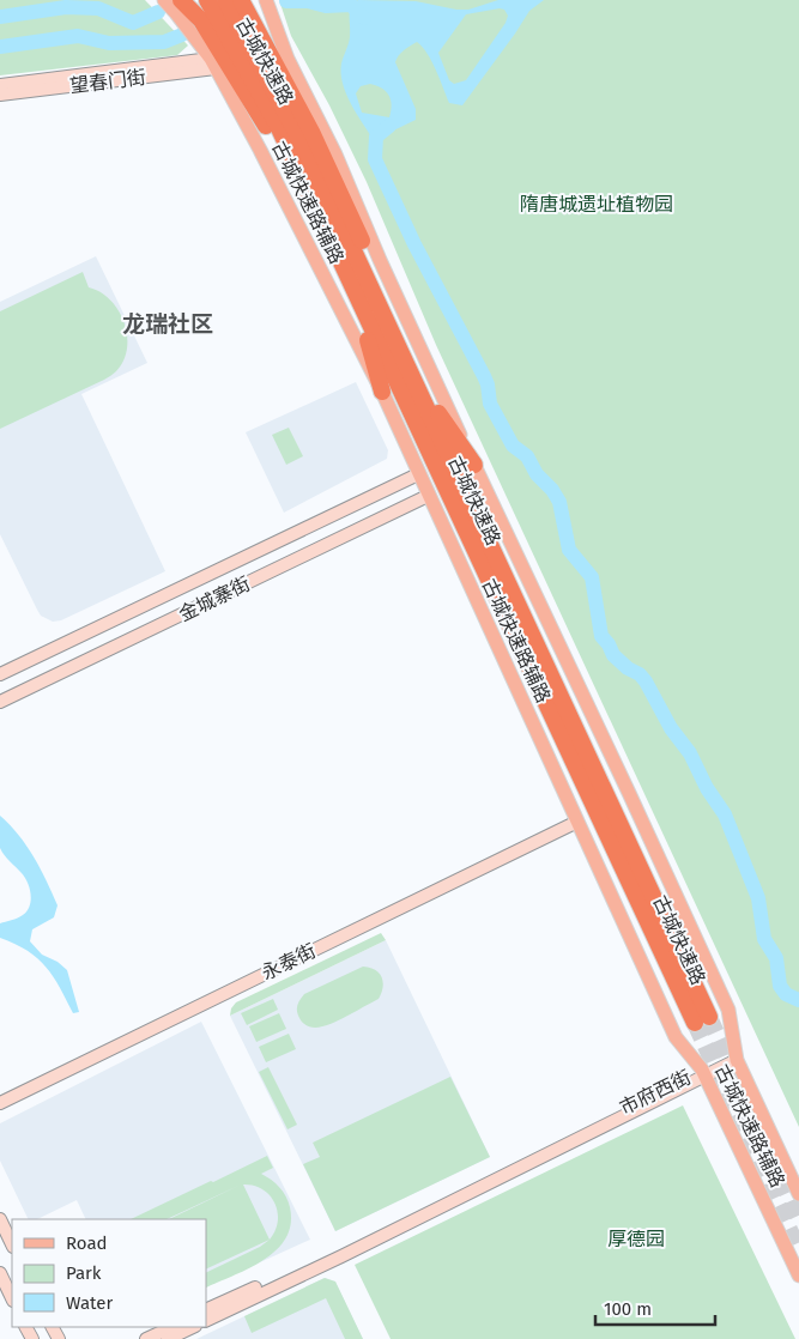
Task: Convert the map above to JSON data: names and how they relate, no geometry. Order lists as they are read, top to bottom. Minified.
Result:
{"streets":{"highway":["古城快速路"],"main road":["望春门街","古城快速路辅路","金城寨街","永泰街","市府西街"]},"crossings":[["望春门街","古城快速路辅路"],["古城快速路辅路","金城寨街"],["古城快速路辅路","永泰街"],["古城快速路辅路","市府西街"]],"districts":["龙瑞社区"],"parks":["隋唐城遗址植物园","厚德园"],"legend":["Road","Park","Water"],"scale_bar":"100 m"}
